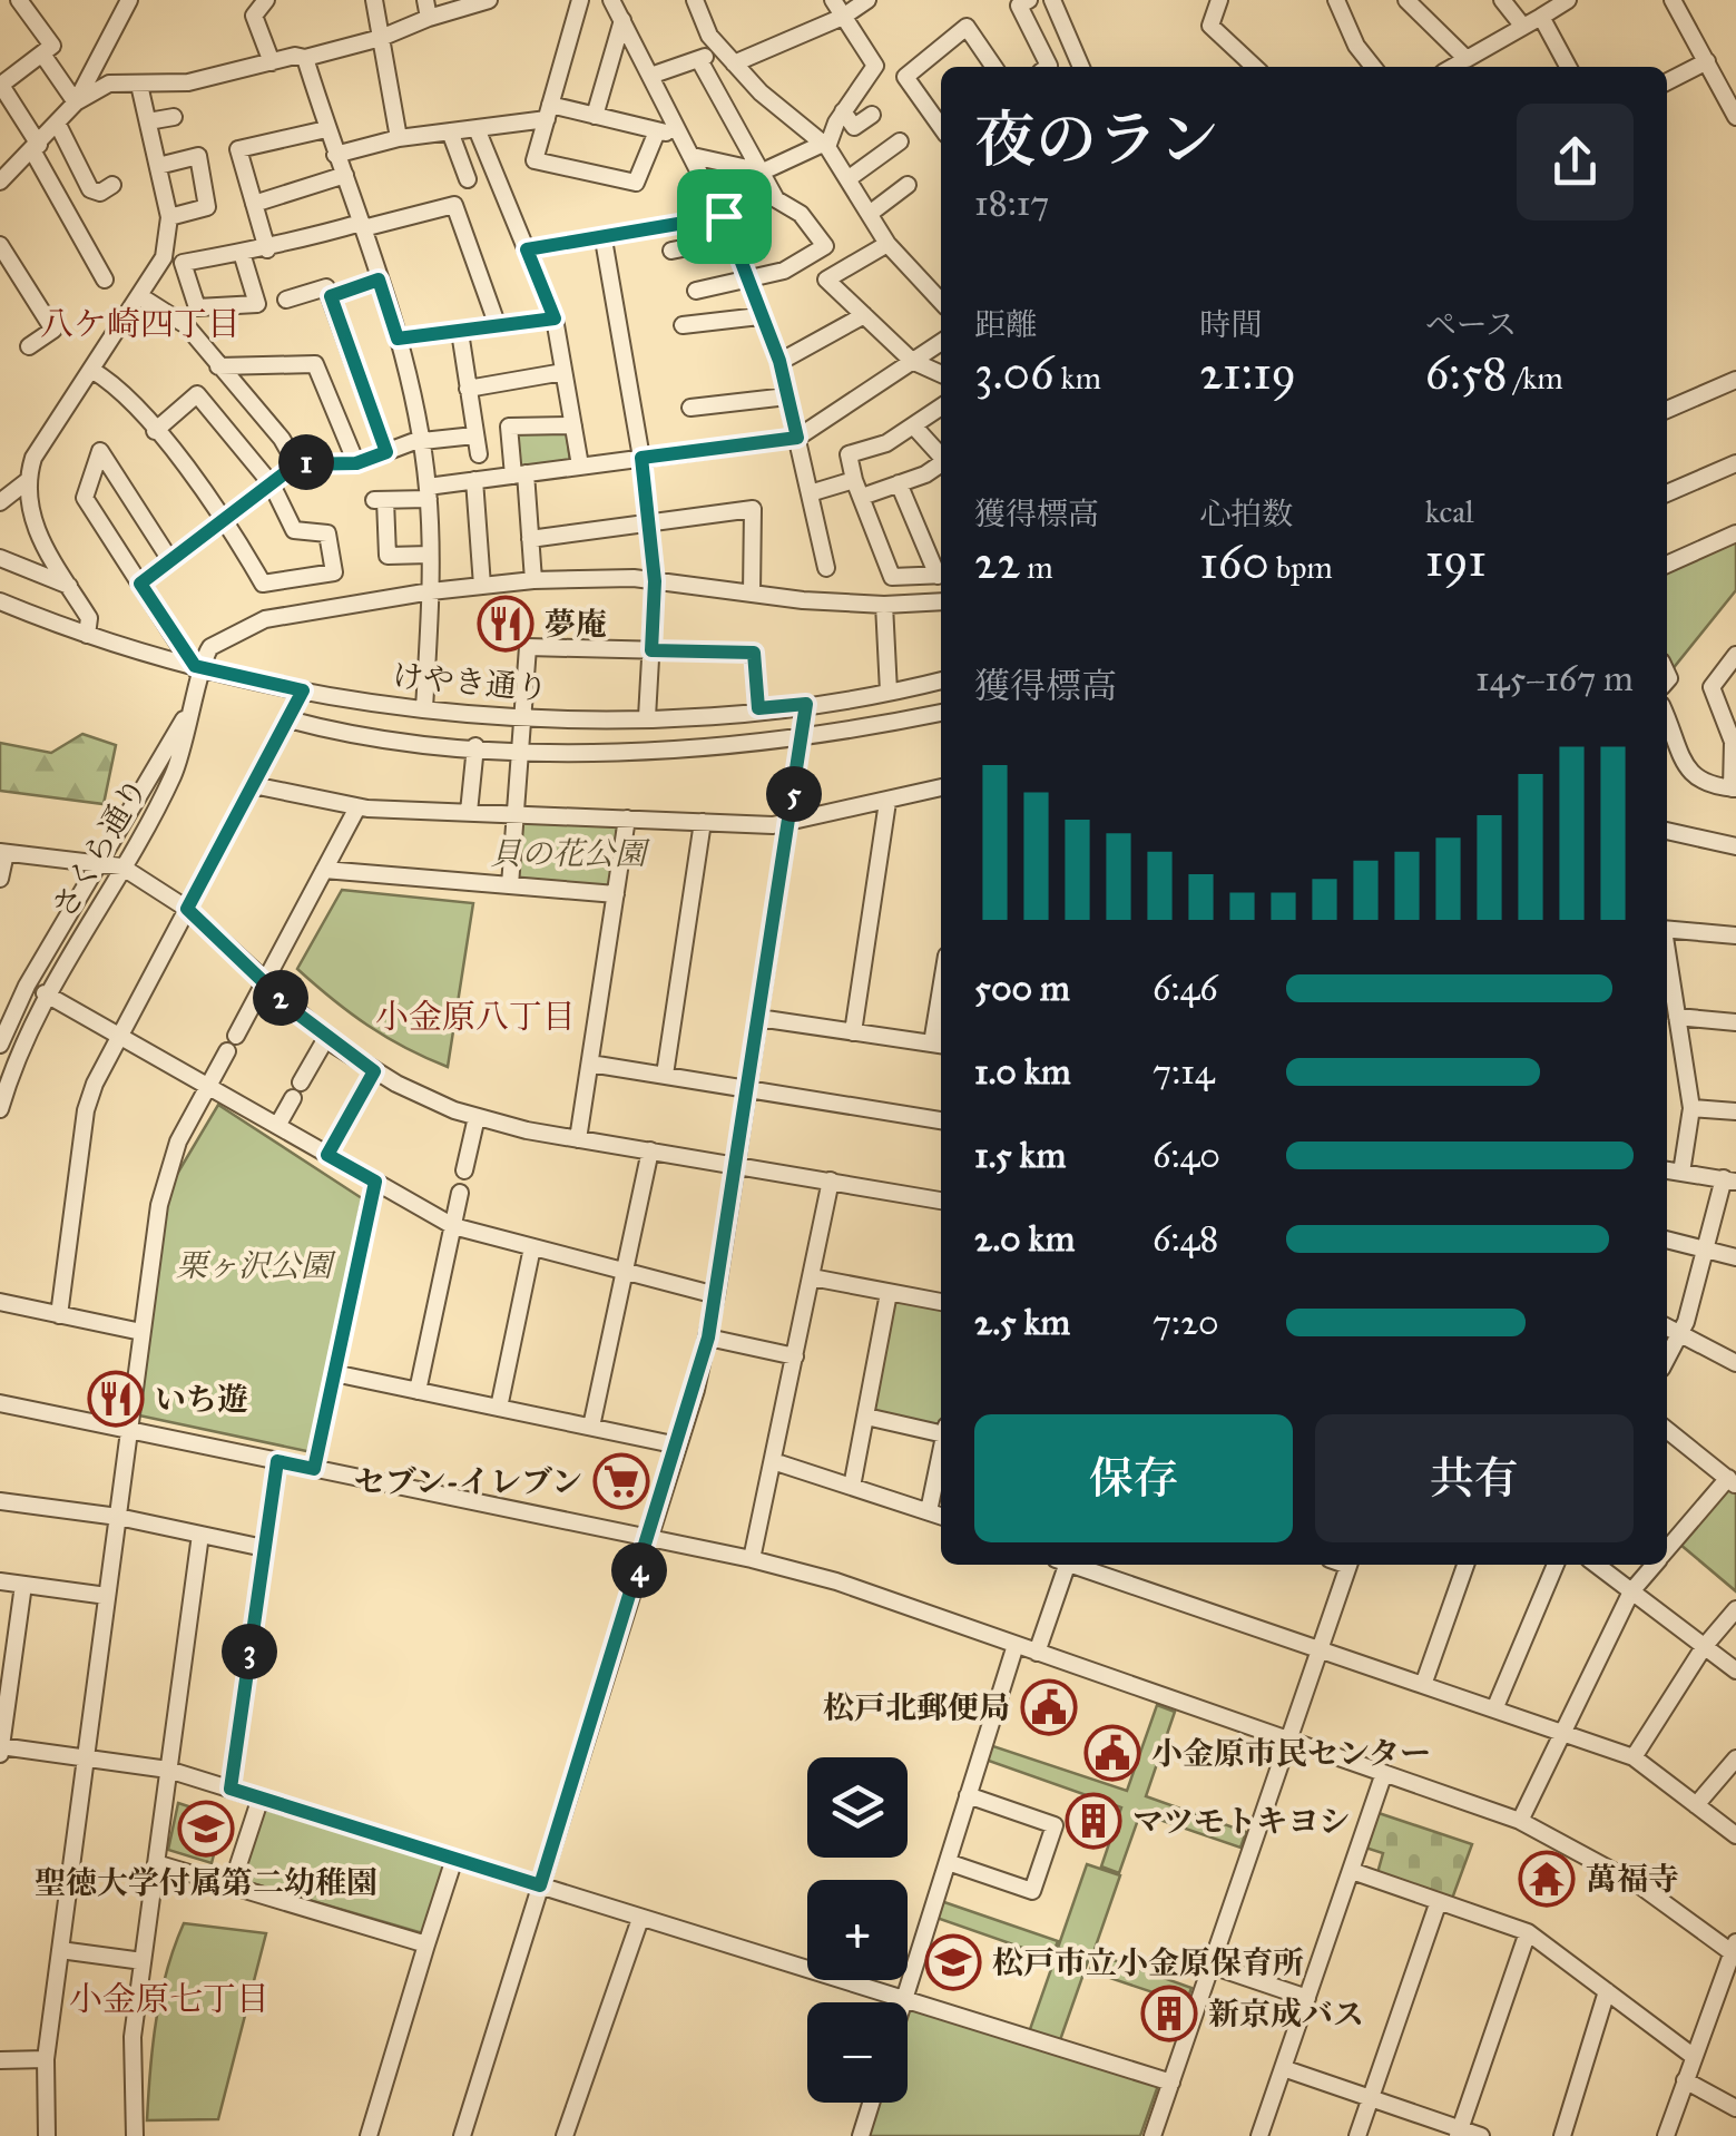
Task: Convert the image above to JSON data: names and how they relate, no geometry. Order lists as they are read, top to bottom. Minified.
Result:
{"streets":{"street":["けやき通り","さくら通り"]},"crossings":[["けやき通り","さくら通り"]],"districts":["八ケ崎四丁目","小金原八丁目","小金原七丁目"],"parks":["貝の花公園","栗ヶ沢公園"],"places":{"restaurant":["夢庵","いち遊"],"supermarket":["セブン-イレブン"],"public building":["松戸北郵便局","小金原市民センター"],"building":["マツモトキヨシ","新京成バス"],"school or university":["聖徳大学付属第二幼稚園","松戸市立小金原保育所"],"temple":["萬福寺"]},"page":{"heading":["夜のラン","18:17"],"stats":[["距離","3.06 km"],["時間","21:19"],["ペース","6:58 /km"],["獲得標高","22 m"],["心拍数","160 bpm"],["kcal","191"]],"pins":["1","5","2","4","3"],"chart":["獲得標高","145–167 m"],"list":[{"name":"500 m","note":"6:46"},{"name":"1.0 km","note":"7:14"},{"name":"1.5 km","note":"6:40"},{"name":"2.0 km","note":"6:48"},{"name":"2.5 km","note":"7:20"}],"buttons":["保存","共有"],"map_buttons":["+","−"]}}
